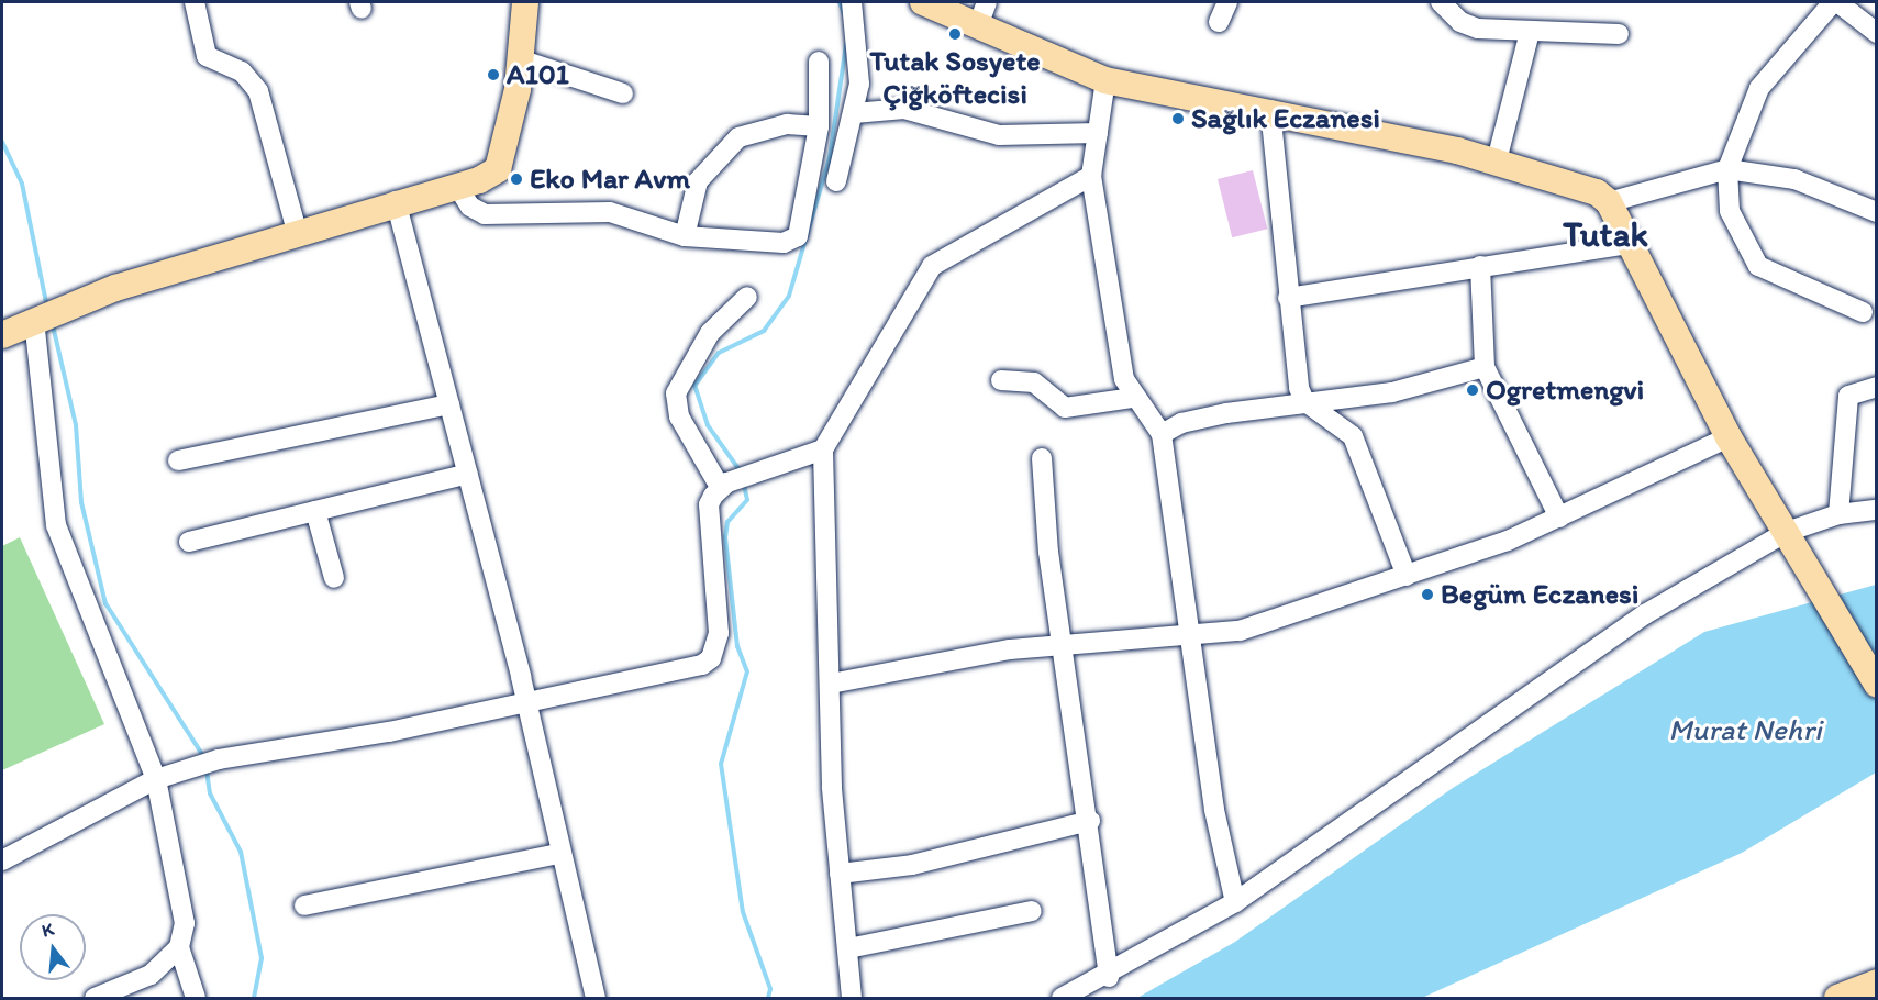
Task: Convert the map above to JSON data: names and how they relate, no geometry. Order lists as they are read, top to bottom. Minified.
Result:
{"districts":["Tutak"],"water":["Murat Nehri"],"places":["Tutak Sosyete Çiğköftecisi","A101","Sağlık Eczanesi","Eko Mar Avm","Ogretmengvi","Begüm Eczanesi"],"north":"top"}
